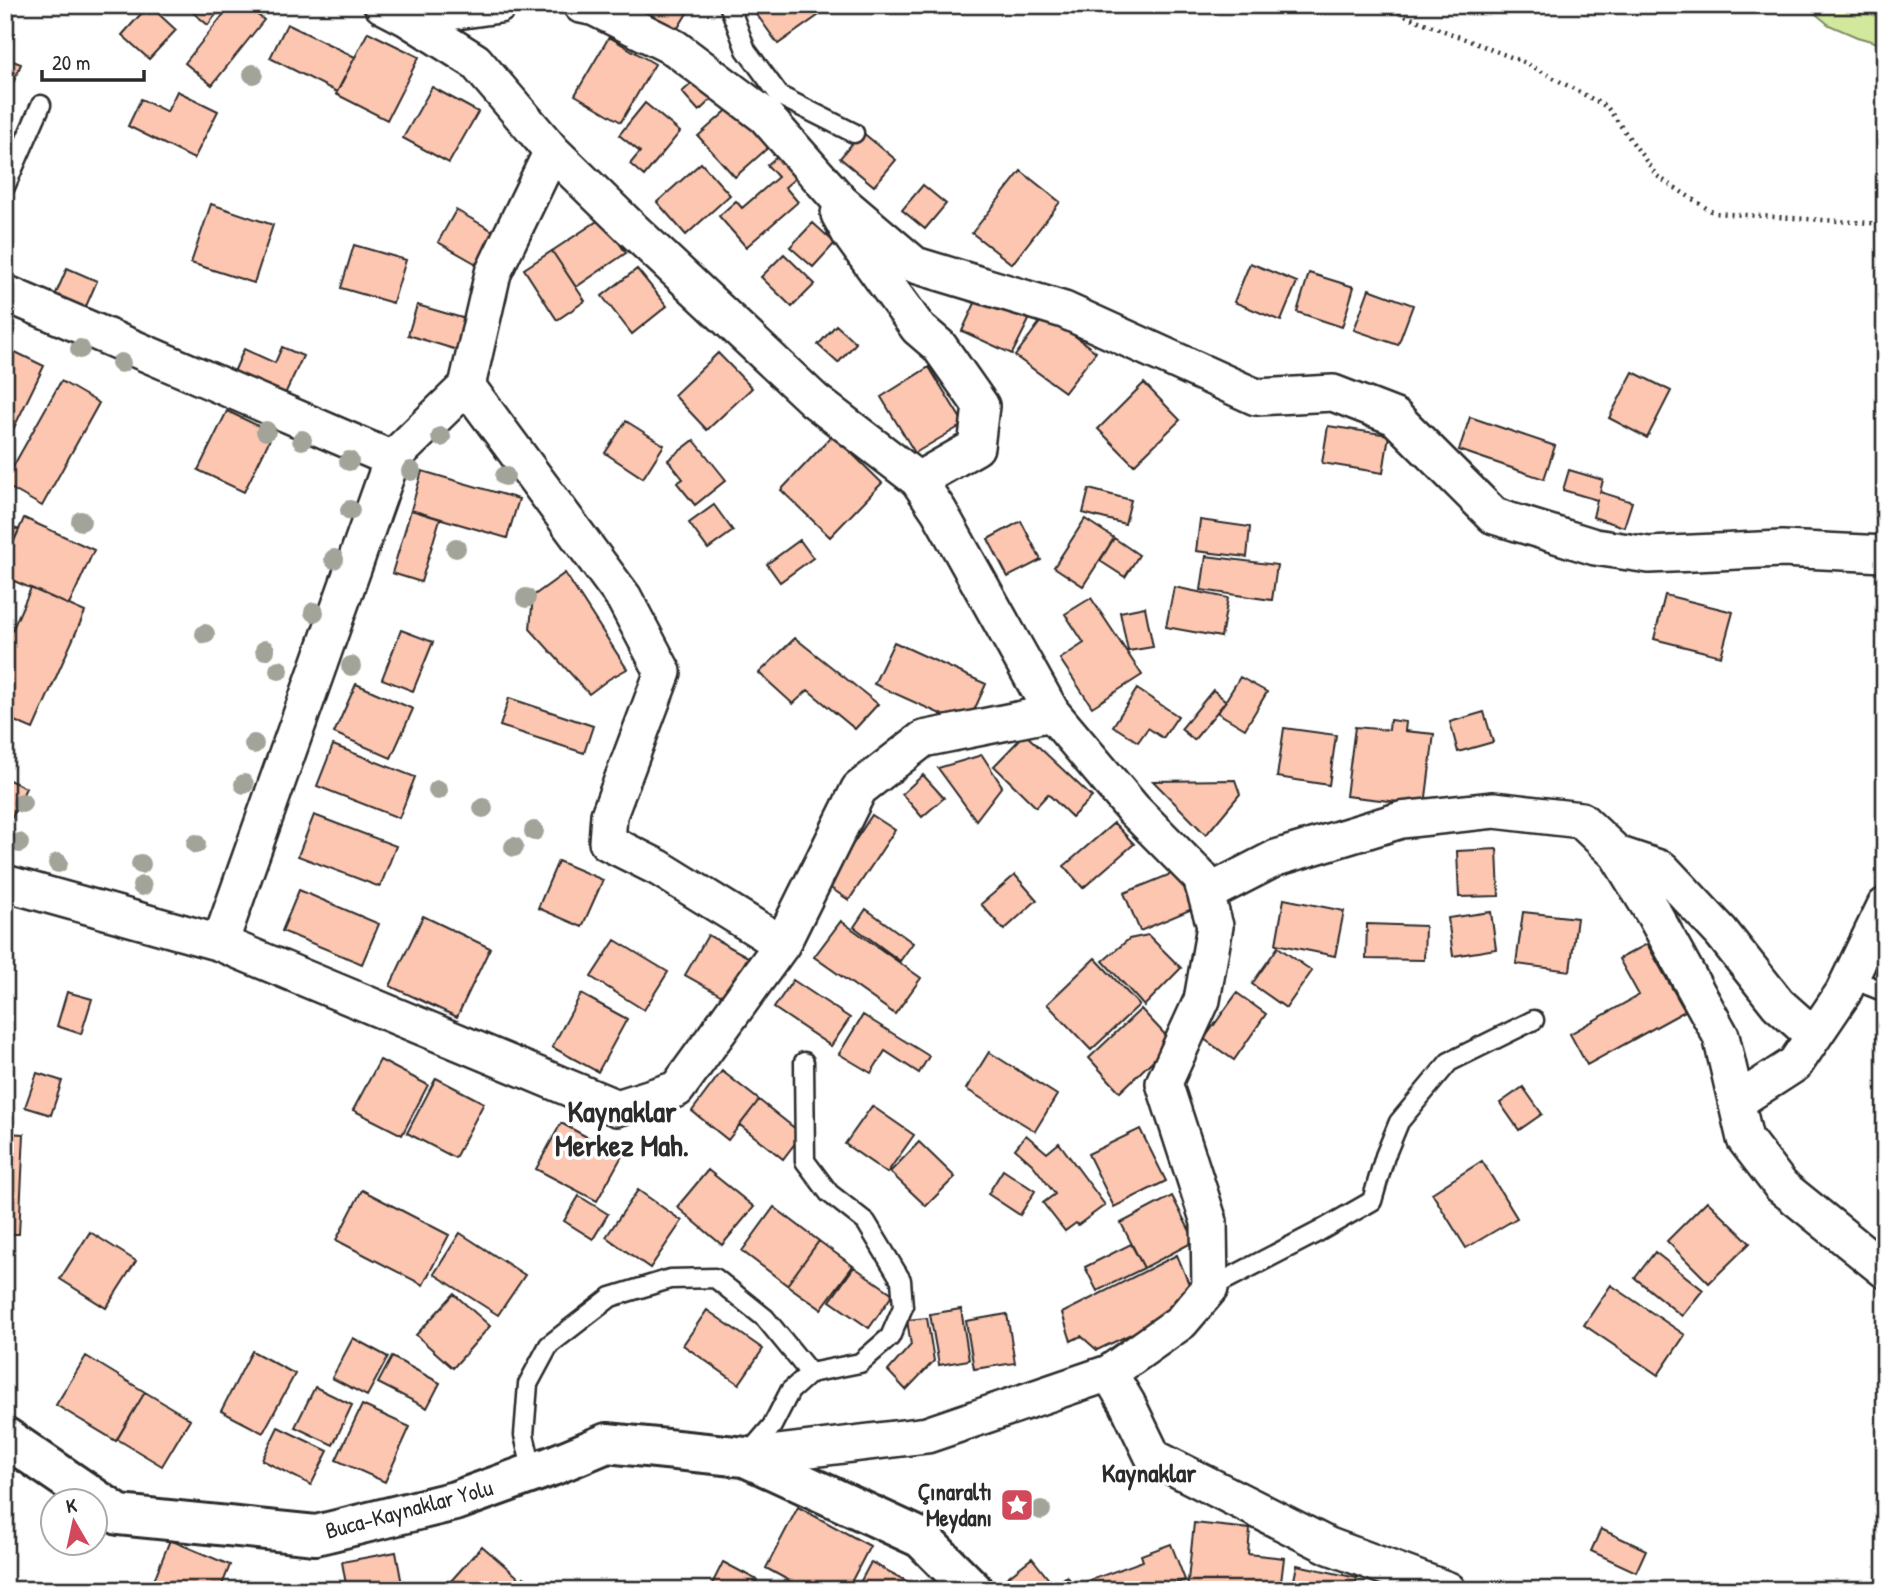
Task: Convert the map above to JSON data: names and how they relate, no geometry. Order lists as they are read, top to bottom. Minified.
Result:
{"streets":{"street":["Buca-Kaynaklar Yolu"]},"districts":["Kaynaklar Merkez Mah.","Kaynaklar"],"places":{"place":["Çınaraltı Meydanı"]},"scale_bar":"20 m","north":"top"}
